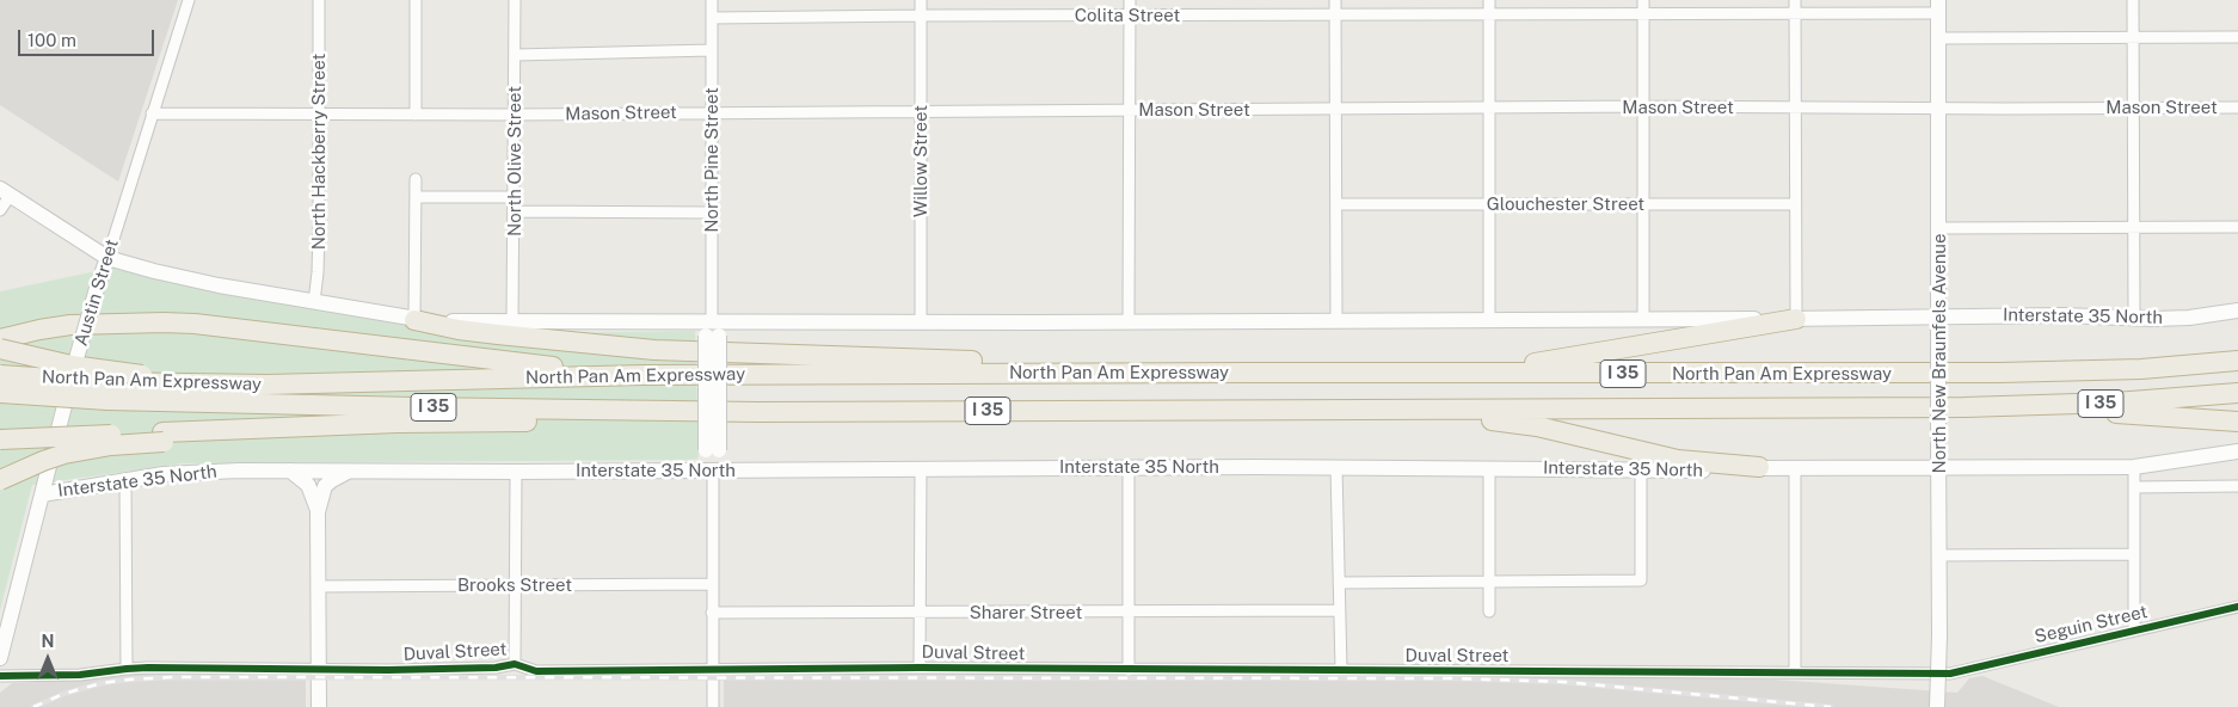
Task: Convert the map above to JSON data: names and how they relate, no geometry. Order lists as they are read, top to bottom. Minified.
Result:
{"streets":{"highway":["North Pan Am Expressway","I 35"],"main road":["North Pine Street","Austin Street","Interstate 35 North","North New Braunfels Avenue"],"street":["Colita Street","Mason Street","North Hackberry Street","North Olive Street","Willow Street","Glouchester Street","Brooks Street","Sharer Street","Seguin Street","Duval Street"]},"crossings":[["Colita Street","North Pine Street"],["Colita Street","Willow Street"],["Colita Street","North New Braunfels Avenue"],["Mason Street","North Hackberry Street"],["Mason Street","North Pine Street"],["Mason Street","North Olive Street"],["Mason Street","Willow Street"],["Mason Street","Austin Street"],["Mason Street","North New Braunfels Avenue"],["North Hackberry Street","Interstate 35 North"],["North Pine Street","Interstate 35 North"],["North Pine Street","Brooks Street"],["North Pine Street","Sharer Street"],["North Pine Street","Duval Street"],["North Olive Street","Interstate 35 North"],["Willow Street","Interstate 35 North"],["Austin Street","Interstate 35 North"],["Interstate 35 North","North New Braunfels Avenue"],["Seguin Street","Duval Street"]],"scale_bar":"100 m","north":"top"}
